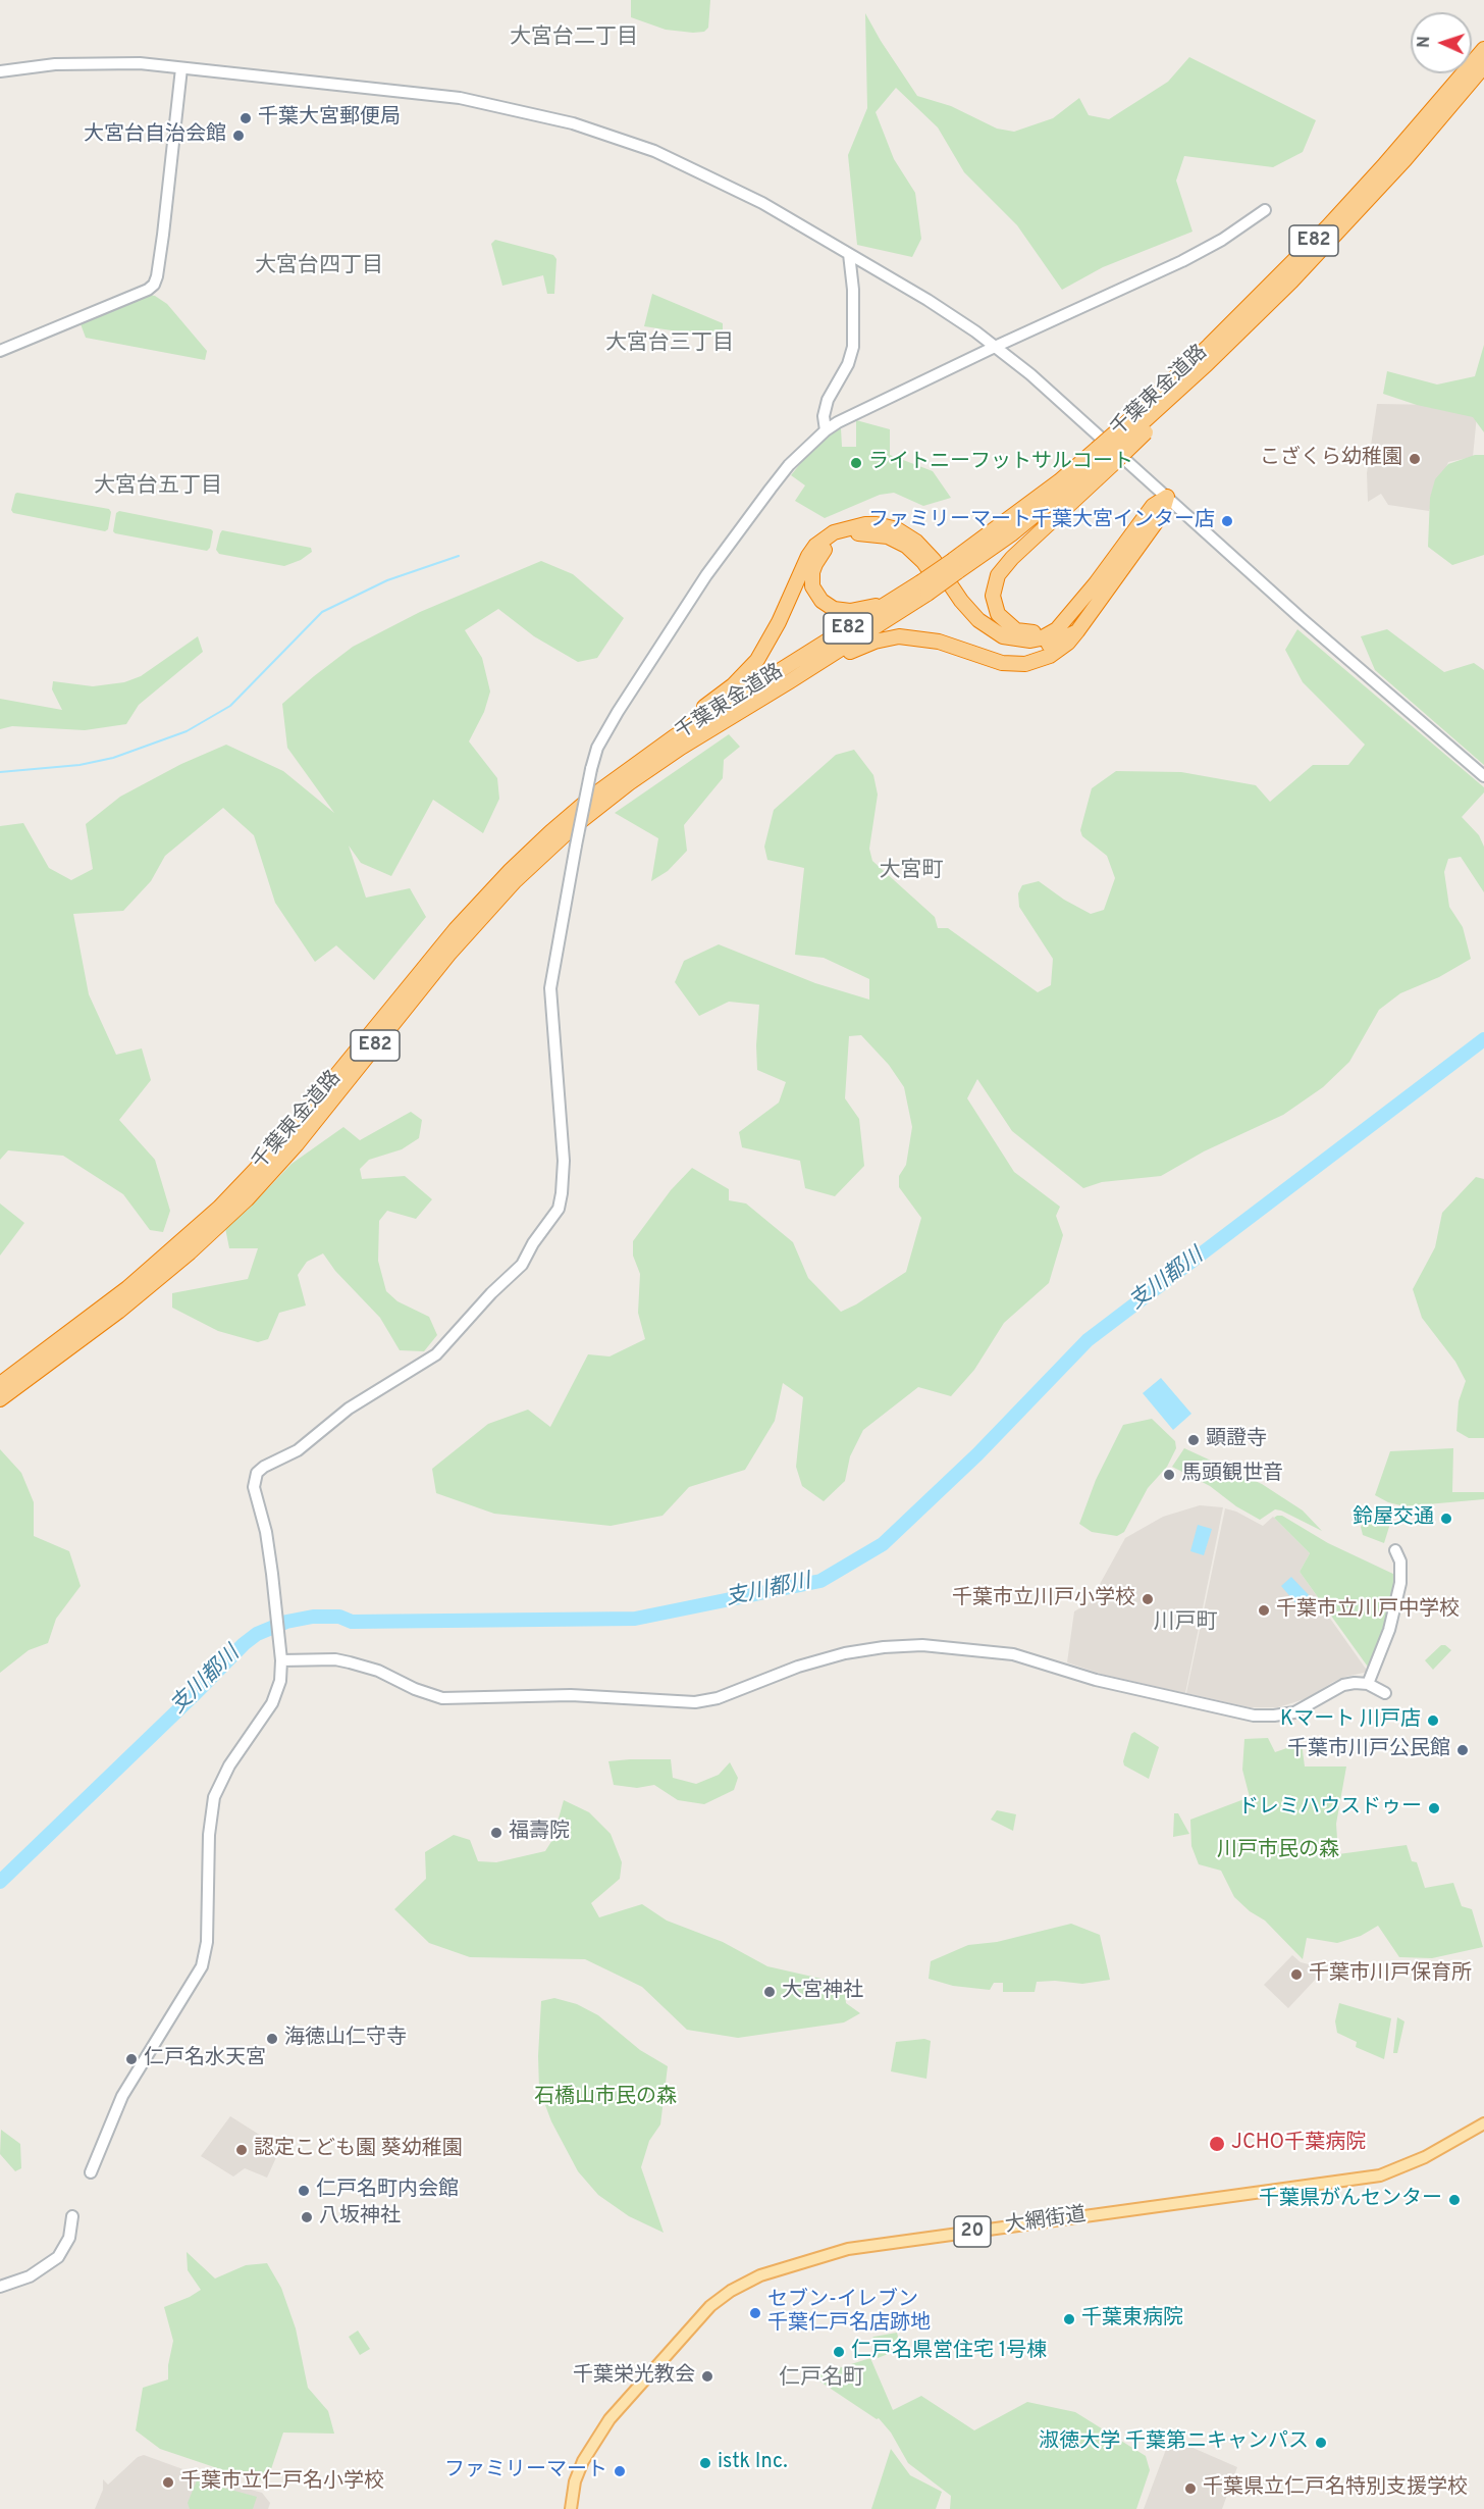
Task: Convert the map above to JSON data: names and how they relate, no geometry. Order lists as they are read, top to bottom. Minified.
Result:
{"streets":{"highway":["E82","千葉東金道路"],"main road":["大網街道","20"]},"districts":["大宮台二丁目","大宮台四丁目","大宮台三丁目","大宮台五丁目","大宮町","川戸町","仁戸名町"],"water":["支川都川"],"parks":["川戸市民の森","石橋山市民の森"],"places":["千葉大宮郵便局","大宮台自治会館","こざくら幼稚園","ライトニーフットサルコート","ファミリーマート千葉大宮インター店","顕證寺","馬頭観世音","鈴屋交通","千葉市立川戸小学校","千葉市立川戸中学校","Kマート 川戸店","千葉市川戸公民館","ドレミハウスドゥー","福壽院","千葉市川戸保育所","大宮神社","海徳山仁守寺","仁戸名水天宮","JCHO千葉病院","認定こども園 葵幼稚園","仁戸名町内会館","千葉県がんセンター","八坂神社","セブン-イレブン 千葉仁戸名店跡地","千葉東病院","仁戸名県営住宅 1号棟","千葉栄光教会","淑徳大学 千葉第ニキャンパス","istk Inc.","ファミリーマート","千葉市立仁戸名小学校","千葉県立仁戸名特別支援学校"],"north":"left"}
